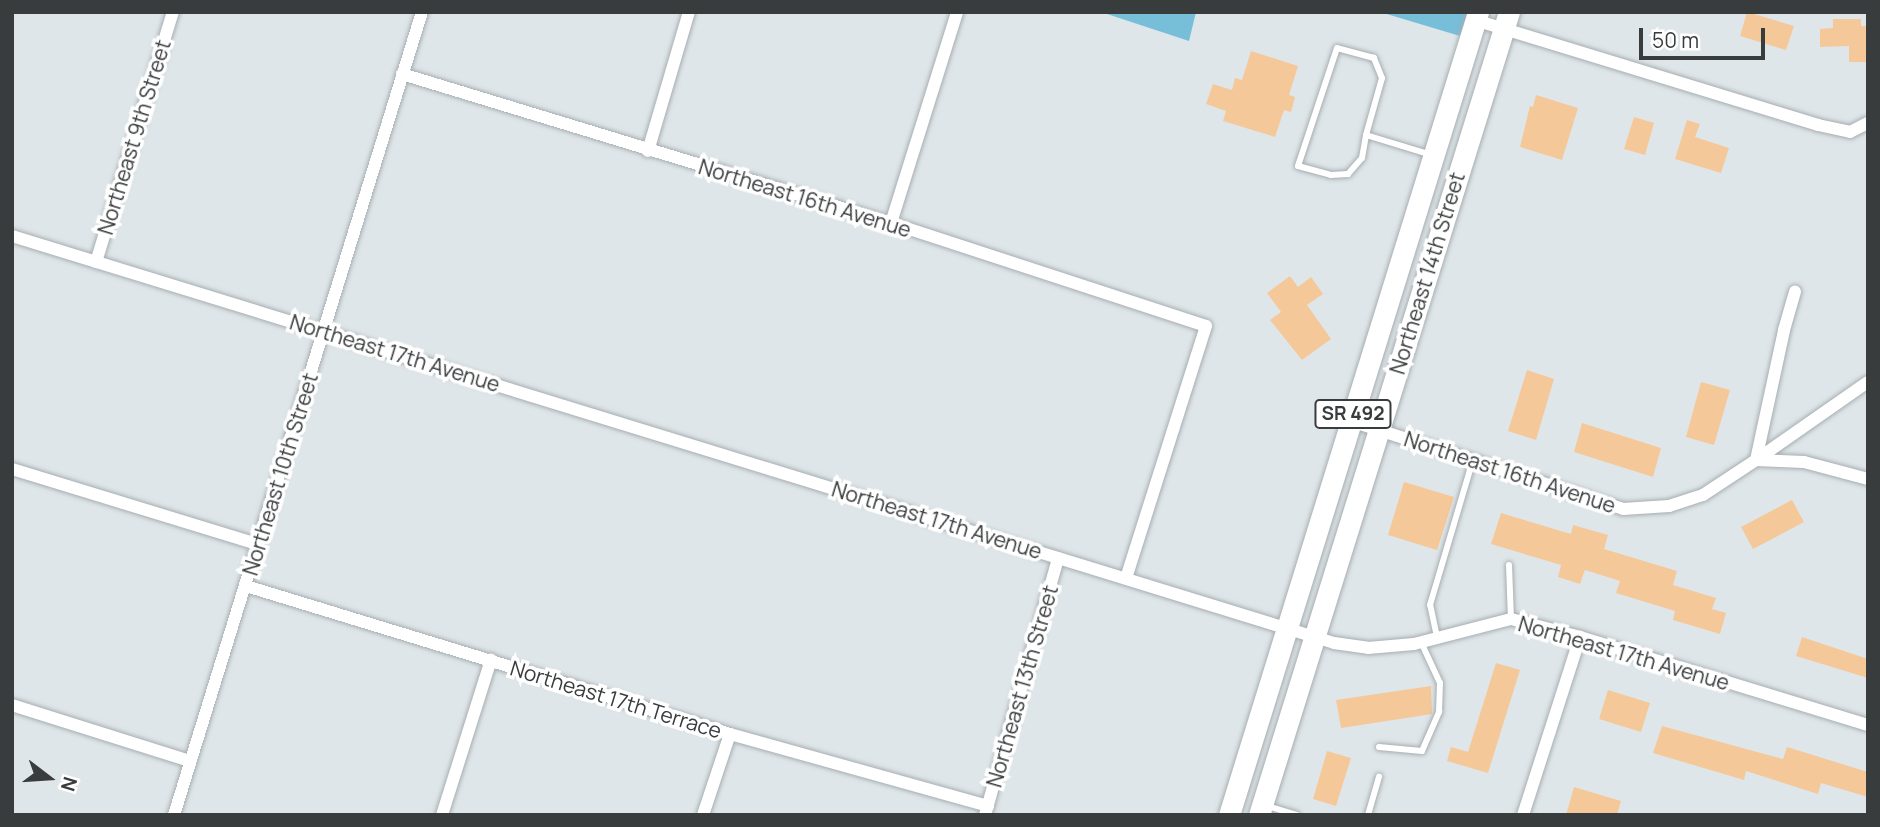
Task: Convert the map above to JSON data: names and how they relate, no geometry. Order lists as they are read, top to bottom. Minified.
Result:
{"streets":{"main road":["Northeast 14th Street","SR 492"],"street":["Northeast 9th Street","Northeast 16th Avenue","Northeast 17th Avenue","Northeast 10th Street","Northeast 13th Street","Northeast 17th Terrace"]},"crossings":[["Northeast 9th Street","Northeast 17th Avenue"],["Northeast 16th Avenue","Northeast 14th Street"],["Northeast 16th Avenue","Northeast 17th Avenue"],["Northeast 16th Avenue","Northeast 10th Street"],["Northeast 14th Street","Northeast 17th Avenue"],["Northeast 17th Avenue","Northeast 10th Street"],["Northeast 17th Avenue","Northeast 13th Street"],["Northeast 10th Street","Northeast 17th Terrace"],["Northeast 13th Street","Northeast 17th Terrace"]],"scale_bar":"50 m","north":"right"}
